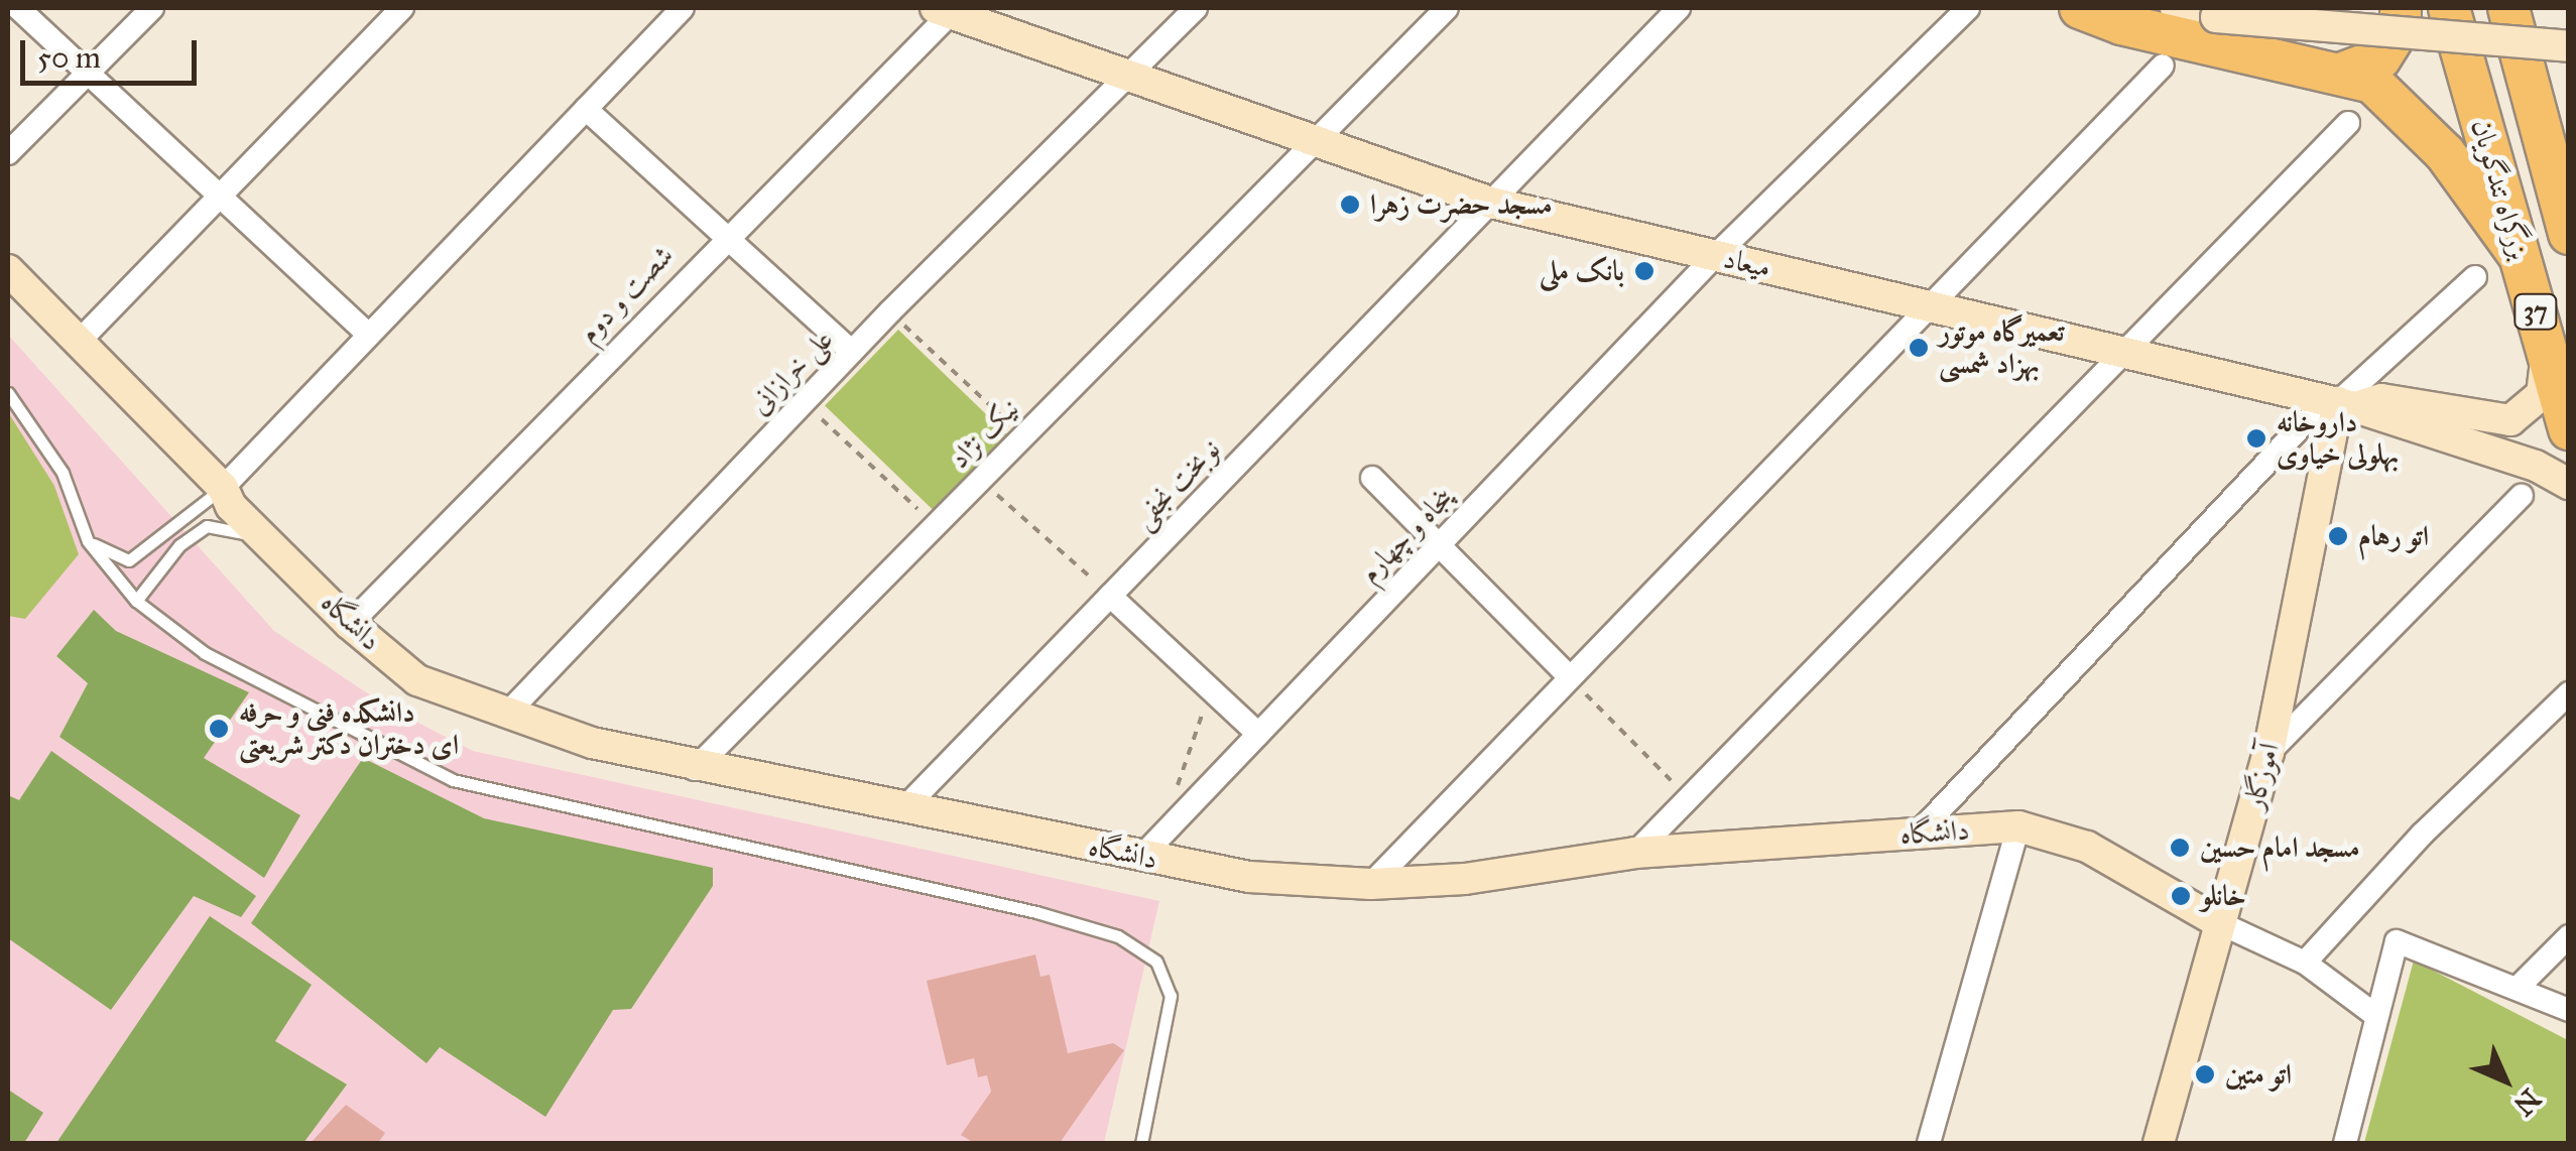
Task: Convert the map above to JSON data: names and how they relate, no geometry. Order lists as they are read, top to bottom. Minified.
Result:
{"streets":{"highway":["بزرگراه تندگویان","37"],"street":["میعاد","شصت و دوم","علی خرازانی","نیک نژاد","نوبخت نجفی","پنجاه و چهارم","دانشگاه","آموزگار"]},"crossings":[["میعاد","شصت و دوم"],["میعاد","علی خرازانی"],["میعاد","نیک نژاد"],["میعاد","نوبخت نجفی"],["میعاد","پنجاه و چهارم"],["میعاد","آموزگار"],["شصت و دوم","دانشگاه"],["علی خرازانی","دانشگاه"],["نیک نژاد","دانشگاه"],["نوبخت نجفی","دانشگاه"],["پنجاه و چهارم","دانشگاه"],["دانشگاه","آموزگار"]],"places":["مسجد حضرت زهرا","بانک ملی","تعمیرگاه موتور بهزاد شمسی","داروخانه بهلولی خیاوی","اتو رهام","دانشکده فنی و حرفه ای دختران دکتر شریعتی","مسجد امام حسین","خانلو","اتو متین"],"scale_bar":"50 m","north":"bottom right"}
